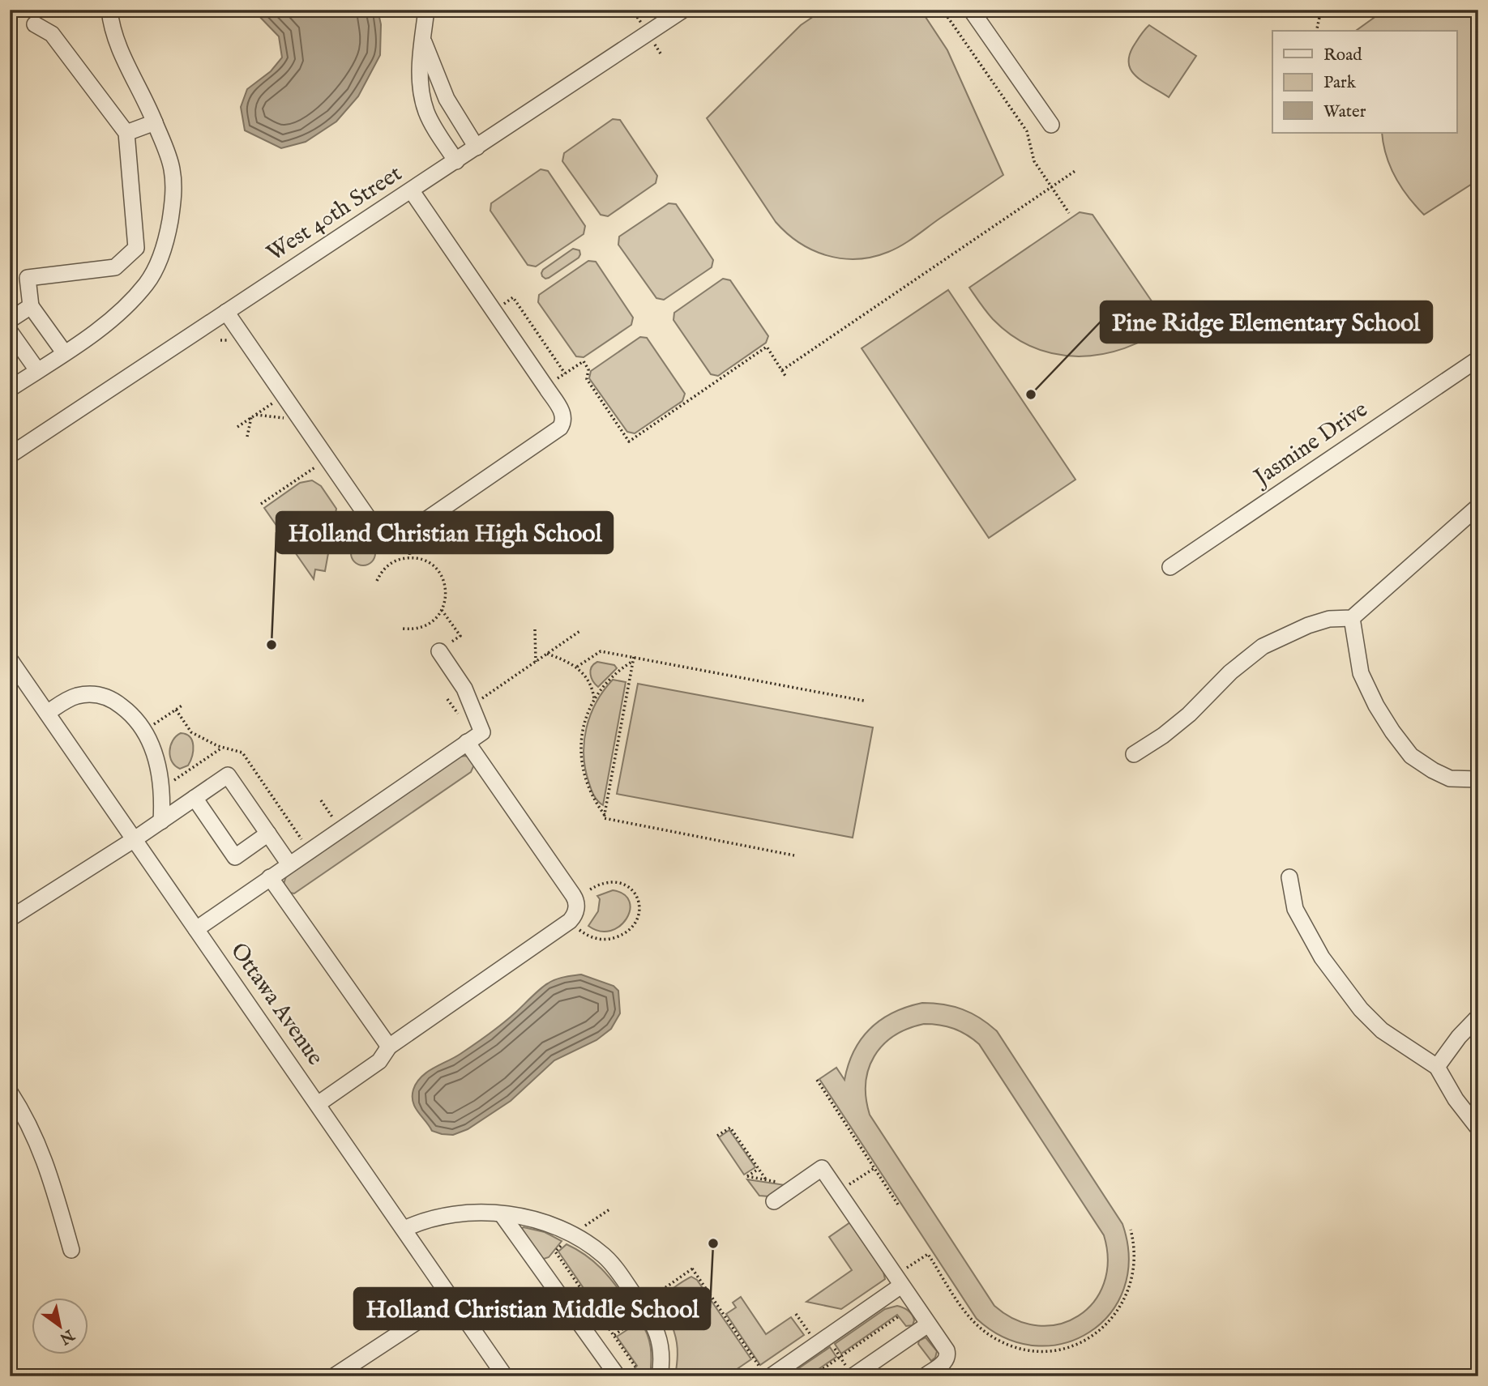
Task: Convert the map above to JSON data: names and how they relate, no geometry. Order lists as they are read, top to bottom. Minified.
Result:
{"streets":{"street":["West 40th Street","Jasmine Drive","Ottawa Avenue"]},"places":["Pine Ridge Elementary School","Holland Christian High School","Holland Christian Middle School"],"legend":["Road","Park","Water"],"north":"bottom right"}
